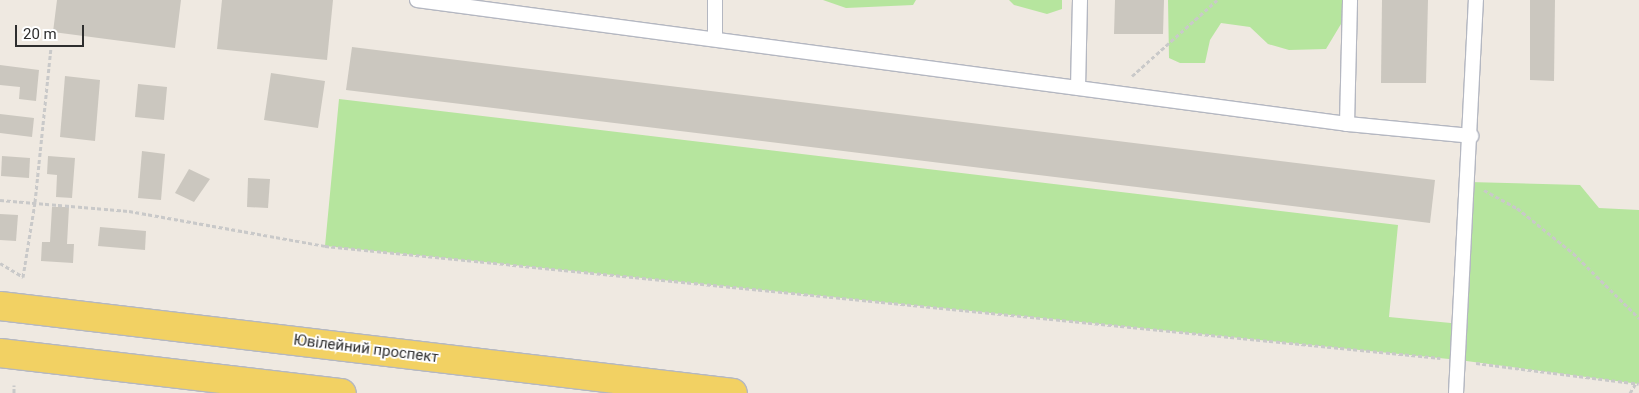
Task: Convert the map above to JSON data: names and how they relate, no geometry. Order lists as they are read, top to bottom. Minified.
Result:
{"streets":{"main road":["Ювілейний проспект"]},"scale_bar":"20 m"}
